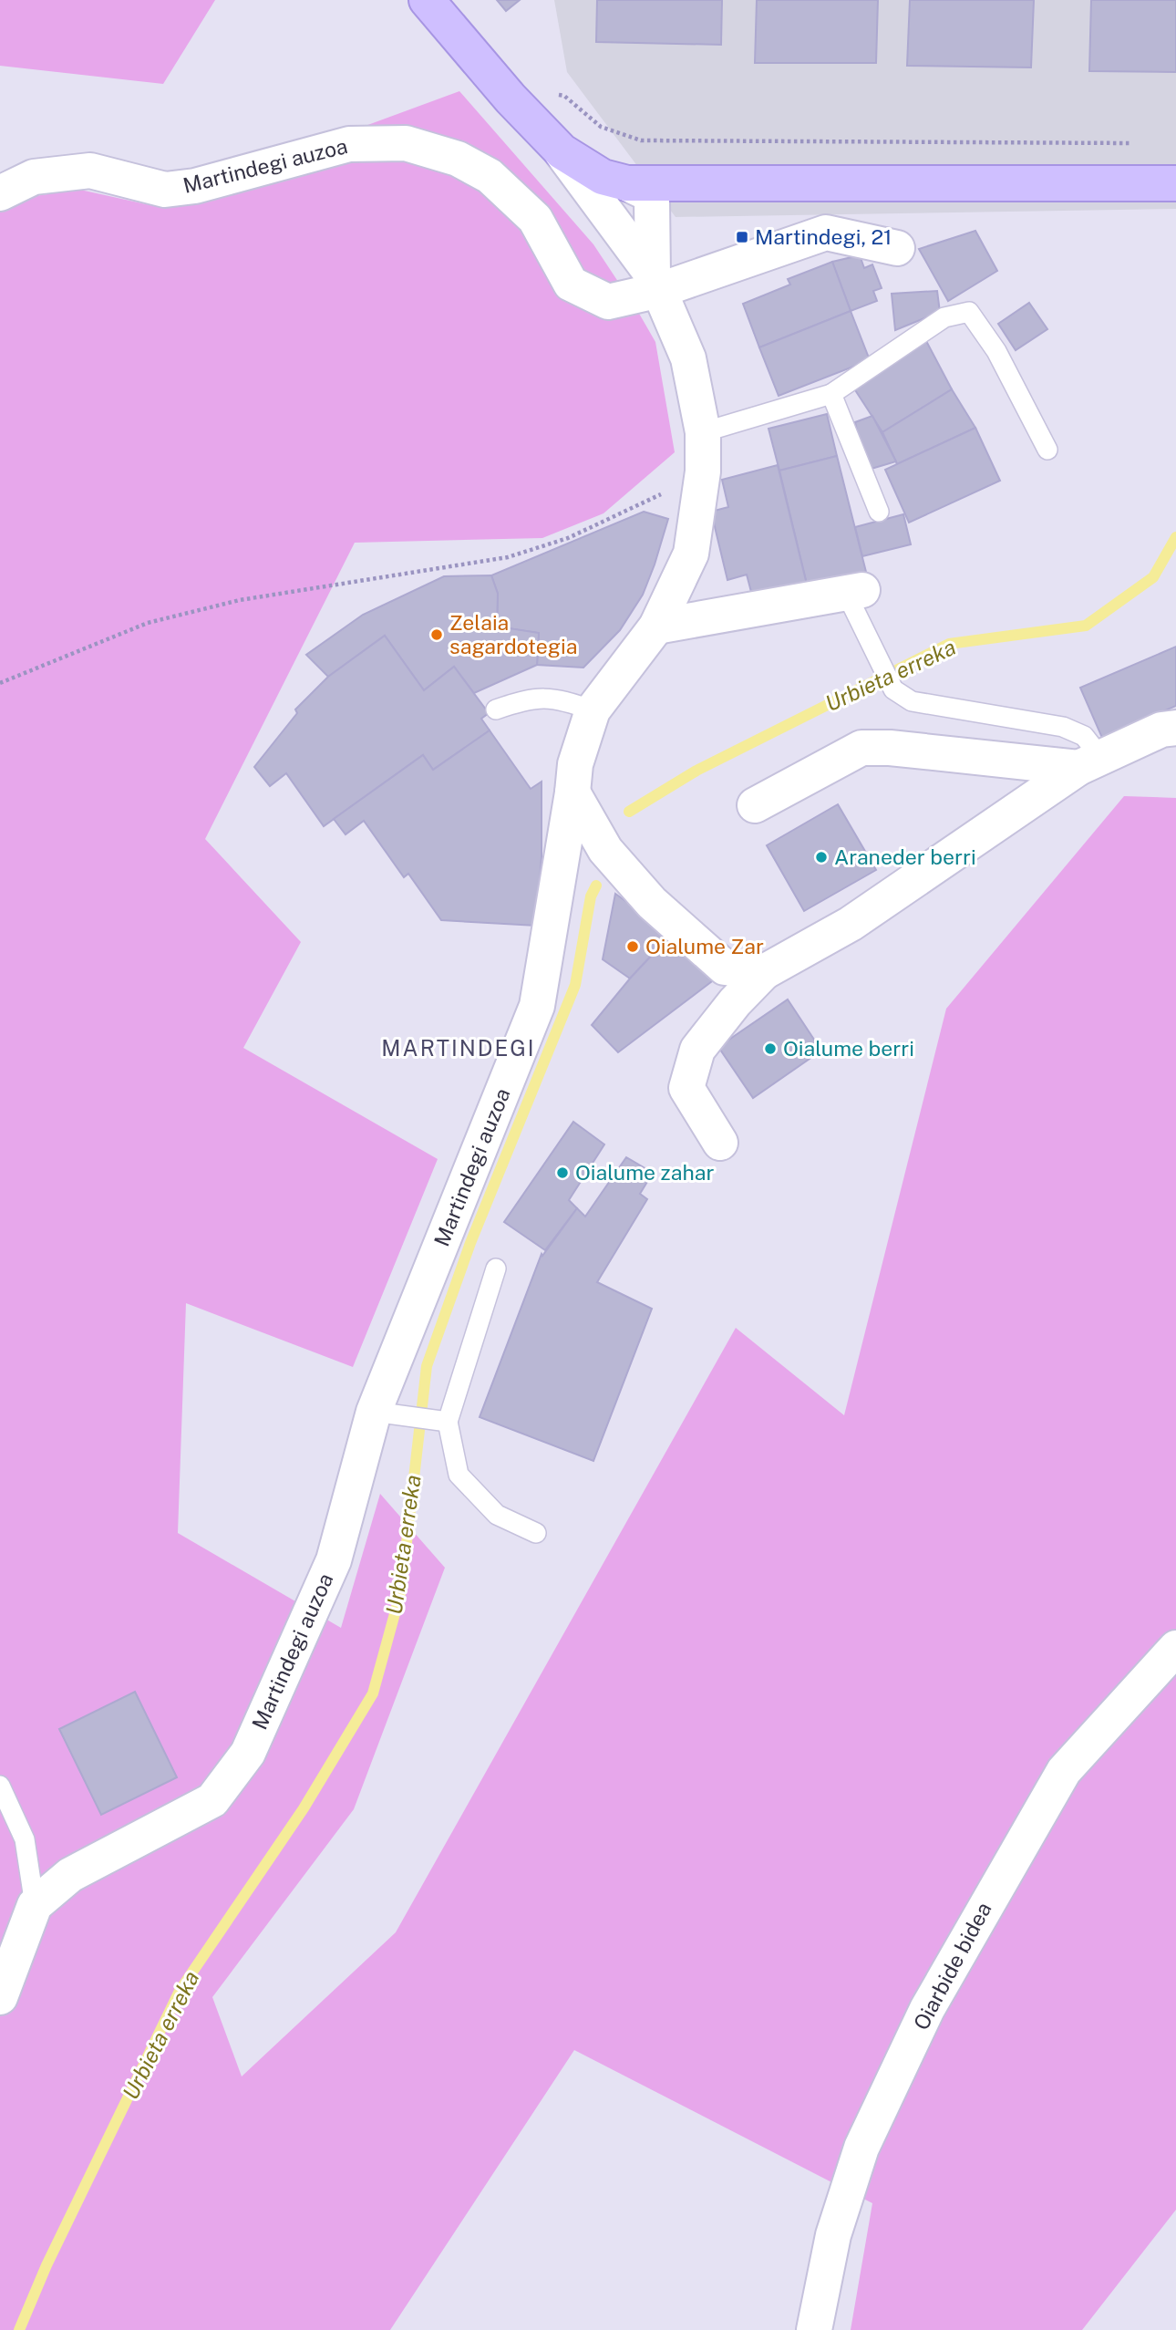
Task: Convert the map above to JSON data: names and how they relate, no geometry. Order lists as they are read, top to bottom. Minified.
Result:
{"streets":{"street":["Martindegi auzoa","Oiarbide bidea"]},"districts":["MARTINDEGI"],"water":["Urbieta erreka"],"places":{"transit":["Martindegi, 21"],"other":["Zelaia sagardotegia","Araneder berri","Oialume Zar","Oialume berri","Oialume zahar"]}}
